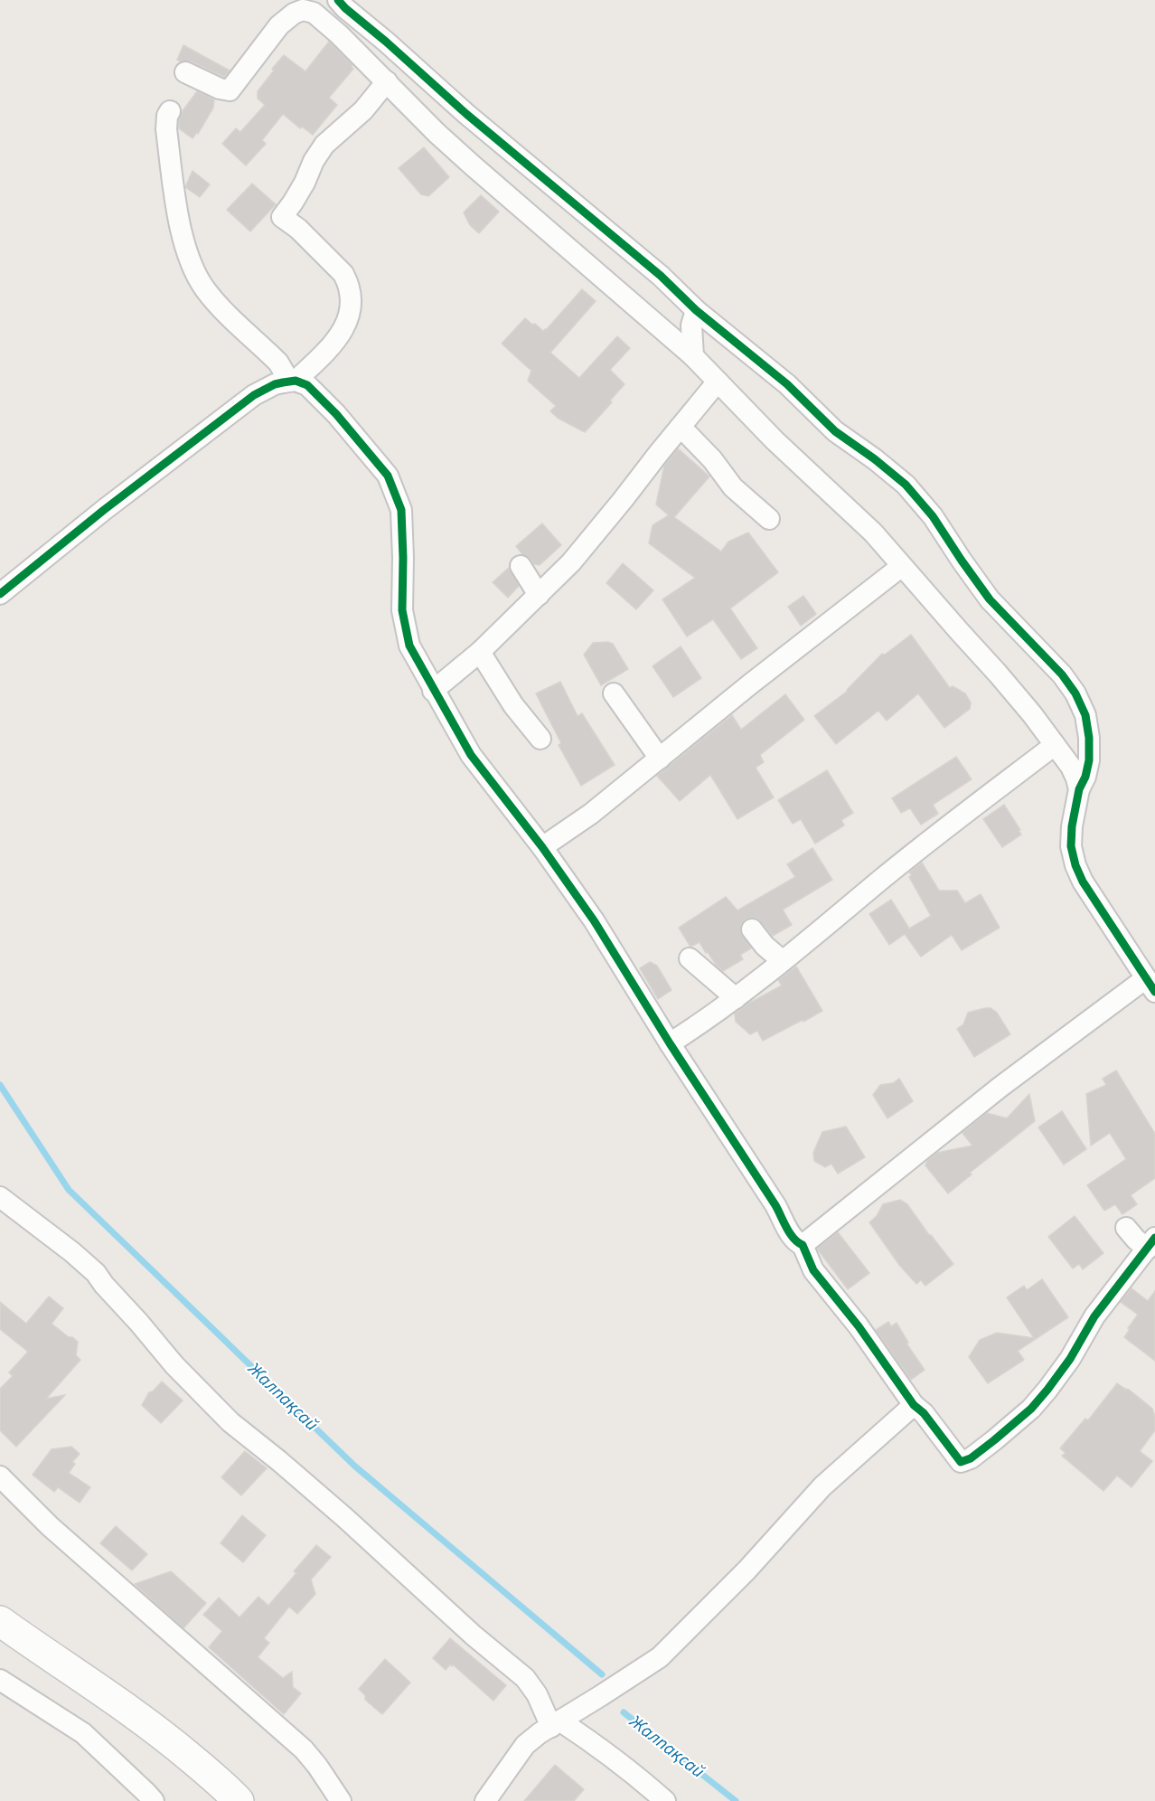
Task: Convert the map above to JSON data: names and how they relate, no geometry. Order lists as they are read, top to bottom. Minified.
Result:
{"water":["Жалпақсай"]}
